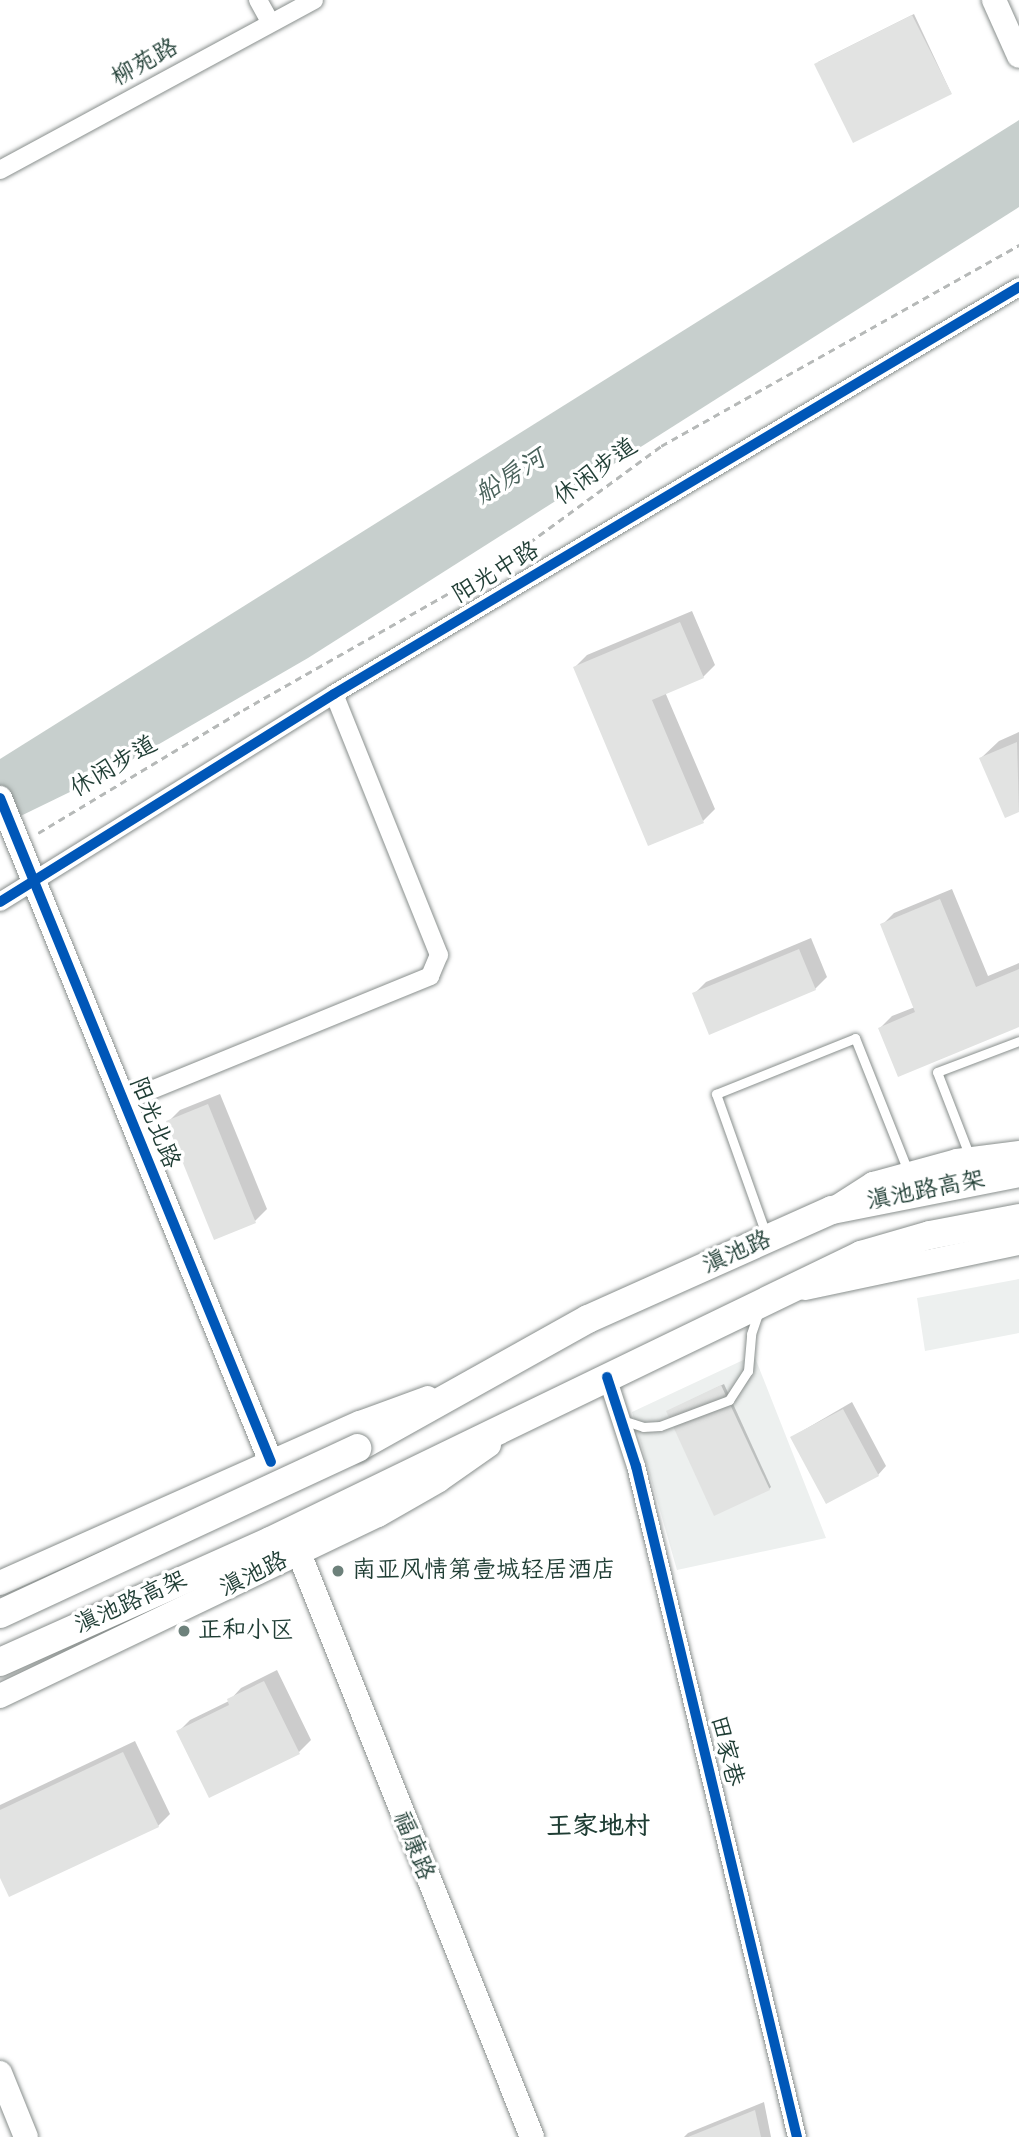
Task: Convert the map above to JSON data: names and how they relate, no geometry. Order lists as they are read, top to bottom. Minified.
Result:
{"streets":{"main road":["滇池路高架","滇池路"],"street":["柳苑路","阳光中路","阳光北路","田家巷","福康路"],"path":["休闲步道"]},"crossings":[["休闲步道","阳光北路"],["阳光中路","阳光北路"],["阳光北路","滇池路"],["滇池路高架","滇池路"],["滇池路","田家巷"],["滇池路","福康路"]],"districts":["王家地村"],"water":["船房河"],"places":["南亚风情第壹城轻居酒店","正和小区"]}
